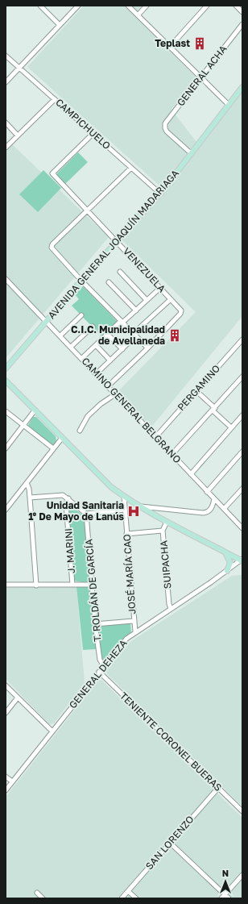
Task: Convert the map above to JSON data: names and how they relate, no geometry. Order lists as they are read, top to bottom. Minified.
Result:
{"streets":{"main road":["AVENIDA GENERAL JOAQUÍN MADARIAGA"],"street":["GENERAL ACHA","CAMPICHUELO","VENEZUELA","PERGAMINO","CAMINO GENERAL BELGRANO","J. MARINI","SUIPACHA","JOSÉ MARÍA CAO","T. ROLDÁN DE GARCÍA","GENERAL DEHEZA","TENIENTE CORONEL BUERAS","SAN LORENZO"]},"crossings":[["GENERAL ACHA","AVENIDA GENERAL JOAQUÍN MADARIAGA"],["CAMPICHUELO","AVENIDA GENERAL JOAQUÍN MADARIAGA"],["CAMPICHUELO","VENEZUELA"],["AVENIDA GENERAL JOAQUÍN MADARIAGA","VENEZUELA"],["AVENIDA GENERAL JOAQUÍN MADARIAGA","CAMINO GENERAL BELGRANO"],["PERGAMINO","CAMINO GENERAL BELGRANO"],["SUIPACHA","GENERAL DEHEZA"],["JOSÉ MARÍA CAO","GENERAL DEHEZA"],["T. ROLDÁN DE GARCÍA","GENERAL DEHEZA"],["GENERAL DEHEZA","TENIENTE CORONEL BUERAS"],["TENIENTE CORONEL BUERAS","SAN LORENZO"]],"places":{"building":["Teplast","C.I.C. Municipalidad de Avellaneda"],"hospital":["Unidad Sanitaria 1° De Mayo de Lanús"]},"north":"top"}
